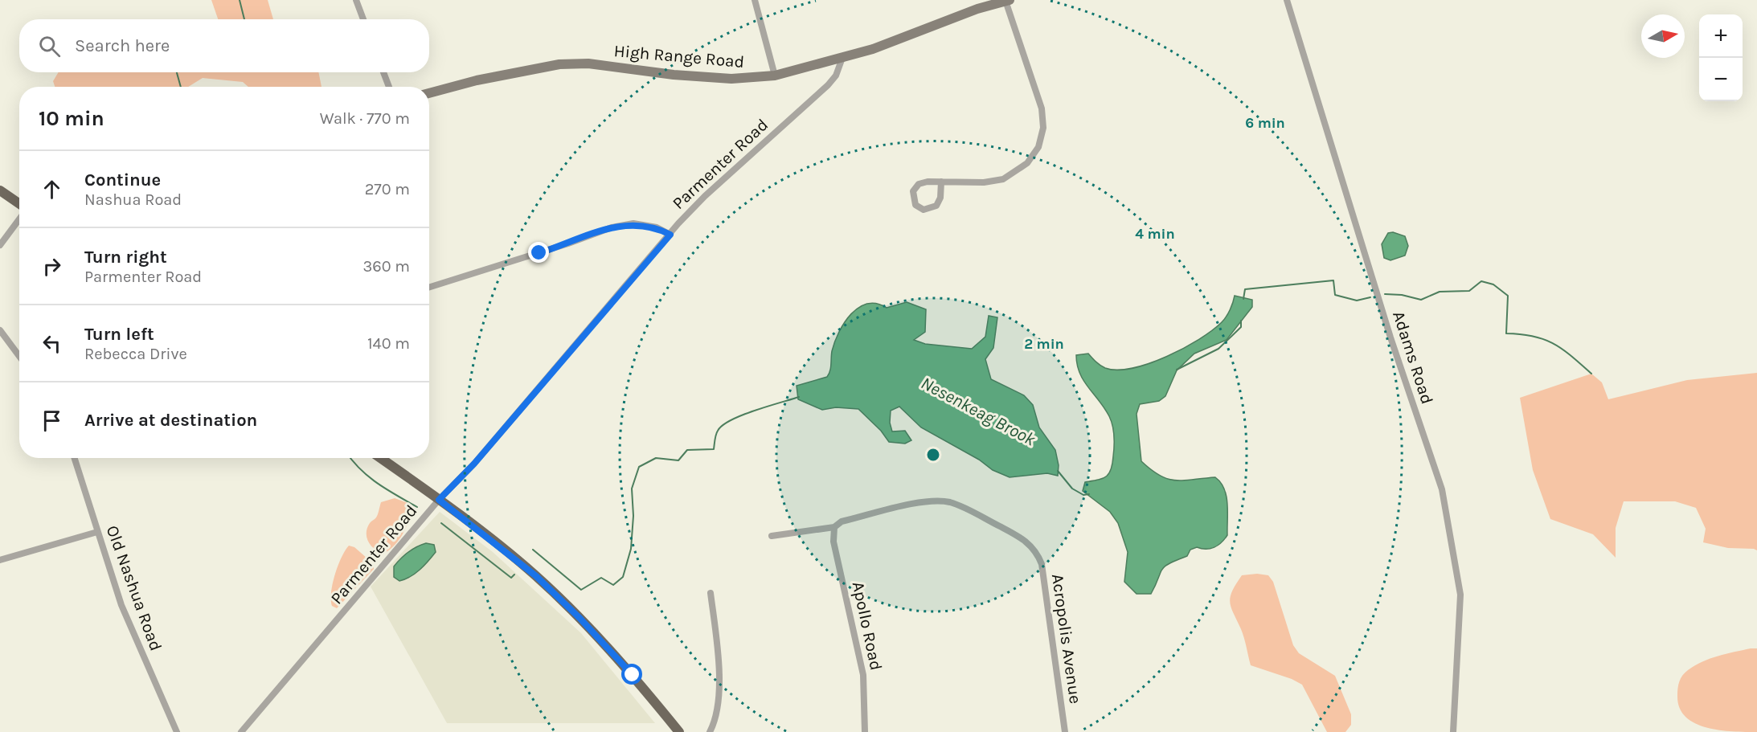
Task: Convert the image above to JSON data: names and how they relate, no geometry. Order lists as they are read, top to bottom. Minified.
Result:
{"streets":{"street":["High Range Road","Parmenter Road","Adams Road","Old Nashua Road","Apollo Road","Acropolis Avenue"]},"crossings":[["High Range Road","Parmenter Road"],["Apollo Road","Acropolis Avenue"]],"water":["Nesenkeag Brook"],"north":"right","page":{"map_buttons":["+","−"],"search":"Search here","heading":["10 min","Walk · 770 m"],"list":[["Continue","Nashua Road","270 m"],["Turn right","Parmenter Road","360 m"],["Turn left","Rebecca Drive","140 m"],"Arrive at destination"]},"rings":["6 min","4 min","2 min"]}
